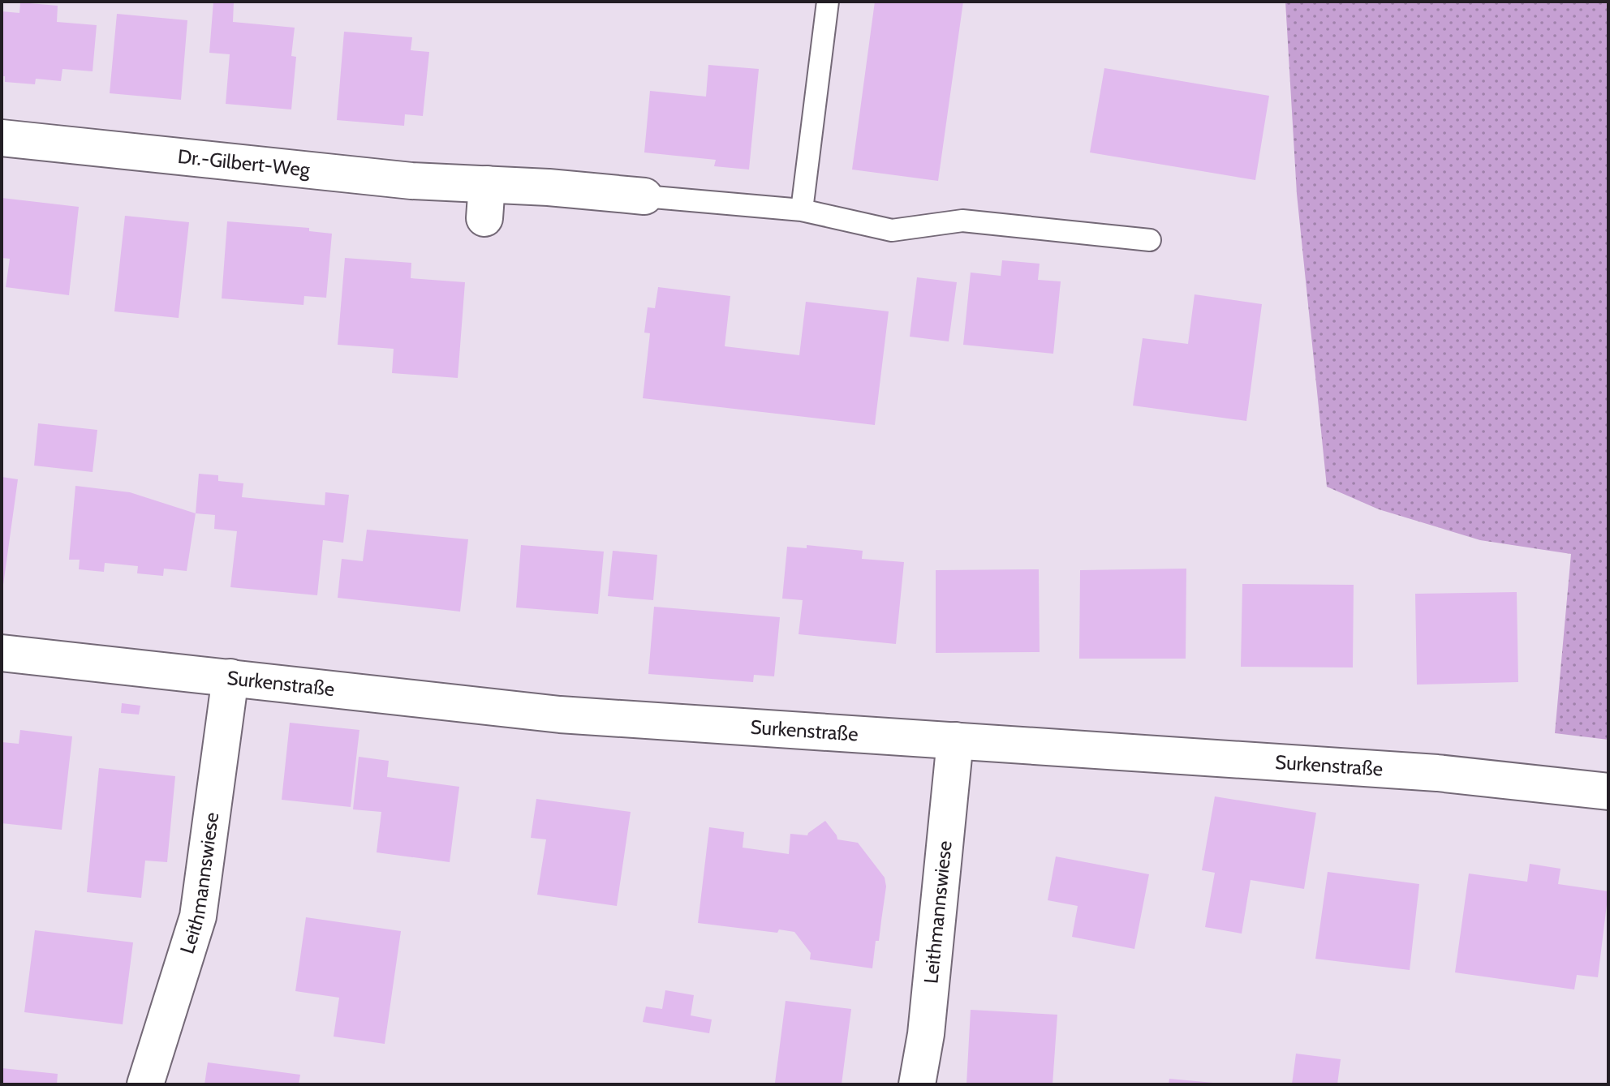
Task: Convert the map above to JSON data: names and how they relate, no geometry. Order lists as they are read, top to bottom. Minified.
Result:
{"streets":{"street":["Dr.-Gilbert-Weg","Surkenstraße","Leithmannswiese"]},"crossings":[["Surkenstraße","Leithmannswiese"]]}
